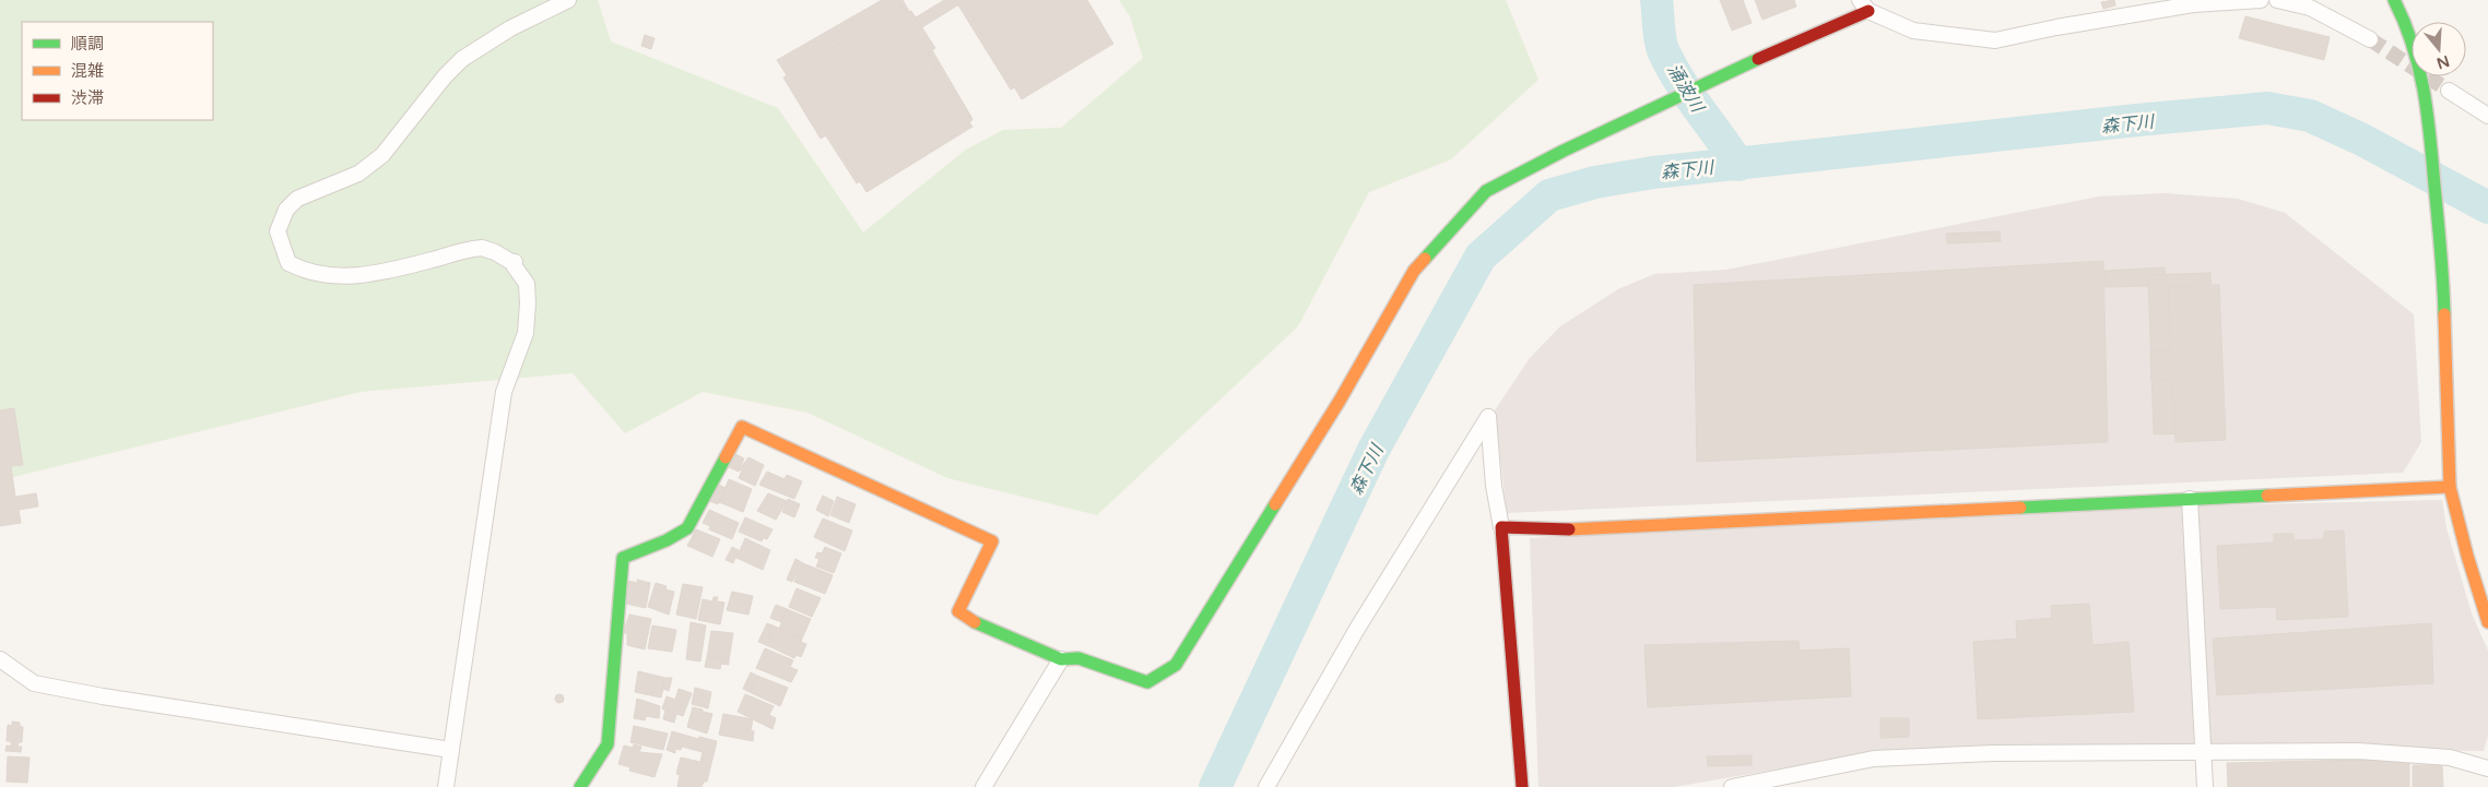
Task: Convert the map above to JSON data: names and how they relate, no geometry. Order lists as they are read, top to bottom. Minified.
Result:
{"water":["涌波川","森下川"],"legend":["順調","混雑","渋滞"],"north":"bottom"}
